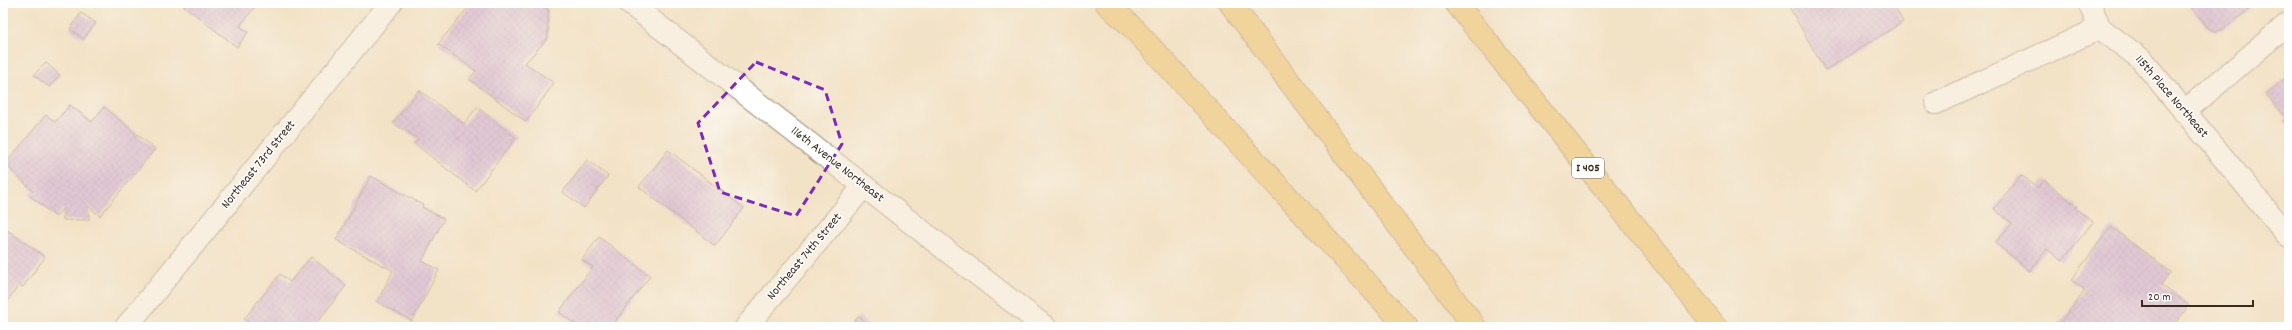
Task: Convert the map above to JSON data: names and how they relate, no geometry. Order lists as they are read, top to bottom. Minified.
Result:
{"streets":{"highway":["I 405"],"street":["115th Place Northeast","Northeast 73rd Street","116th Avenue Northeast","Northeast 74th Street"]},"crossings":[["116th Avenue Northeast","Northeast 74th Street"]],"scale_bar":"20 m"}
